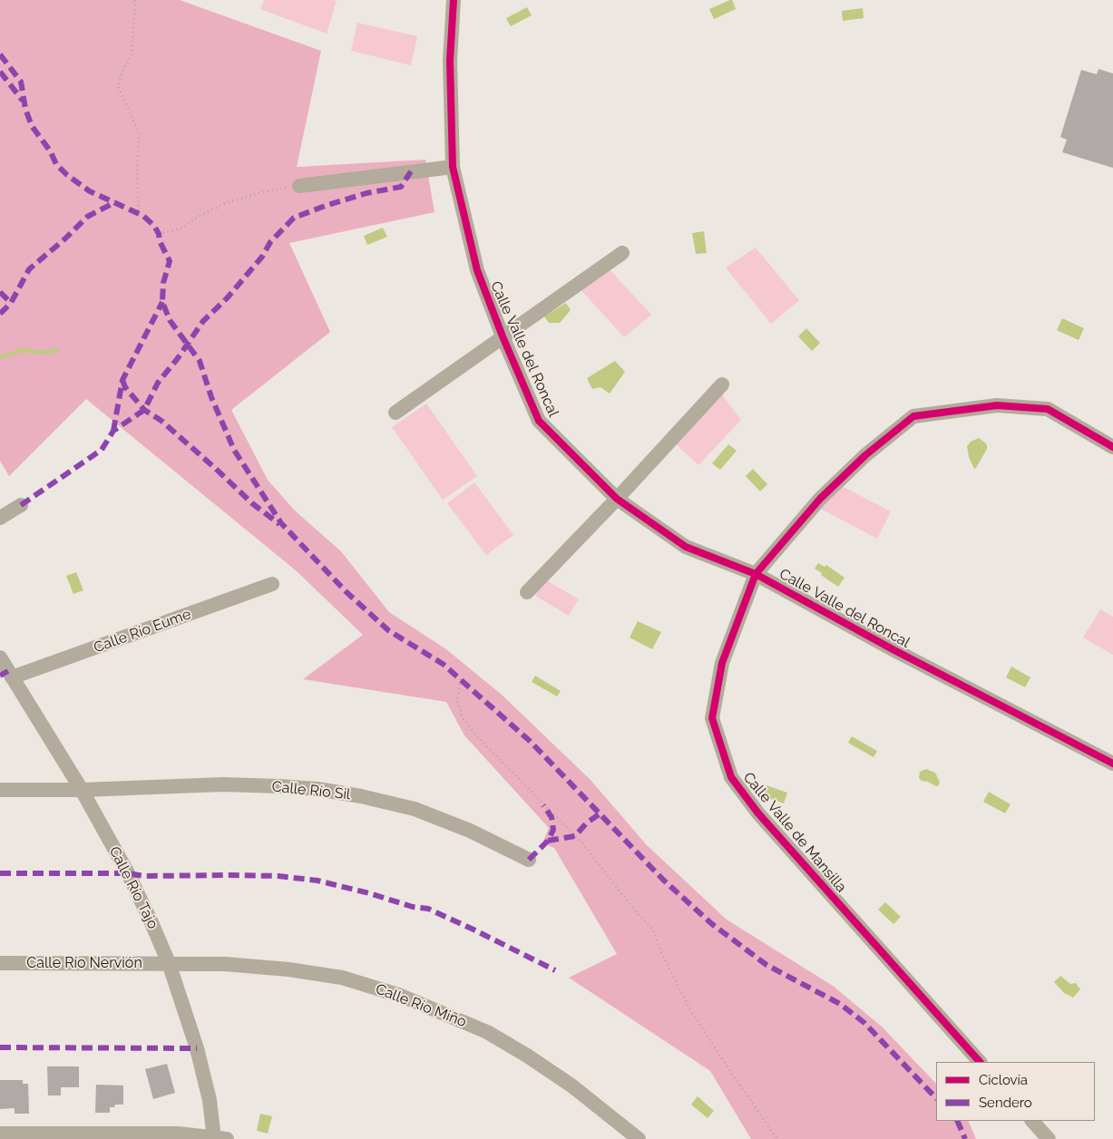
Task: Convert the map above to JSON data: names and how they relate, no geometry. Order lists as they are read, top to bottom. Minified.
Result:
{"streets":{"street":["Calle Valle del Roncal","Calle Río Eume","Calle Río Sil","Calle Valle de Mansilla","Calle Río Tajo","Calle Río Nervión","Calle Río Miño"]},"crossings":[["Calle Valle del Roncal","Calle Valle de Mansilla"],["Calle Río Eume","Calle Río Tajo"],["Calle Río Sil","Calle Río Tajo"],["Calle Río Tajo","Calle Río Nervión"],["Calle Río Tajo","Calle Río Miño"],["Calle Río Nervión","Calle Río Miño"]],"legend":["Ciclovía","Sendero"]}
